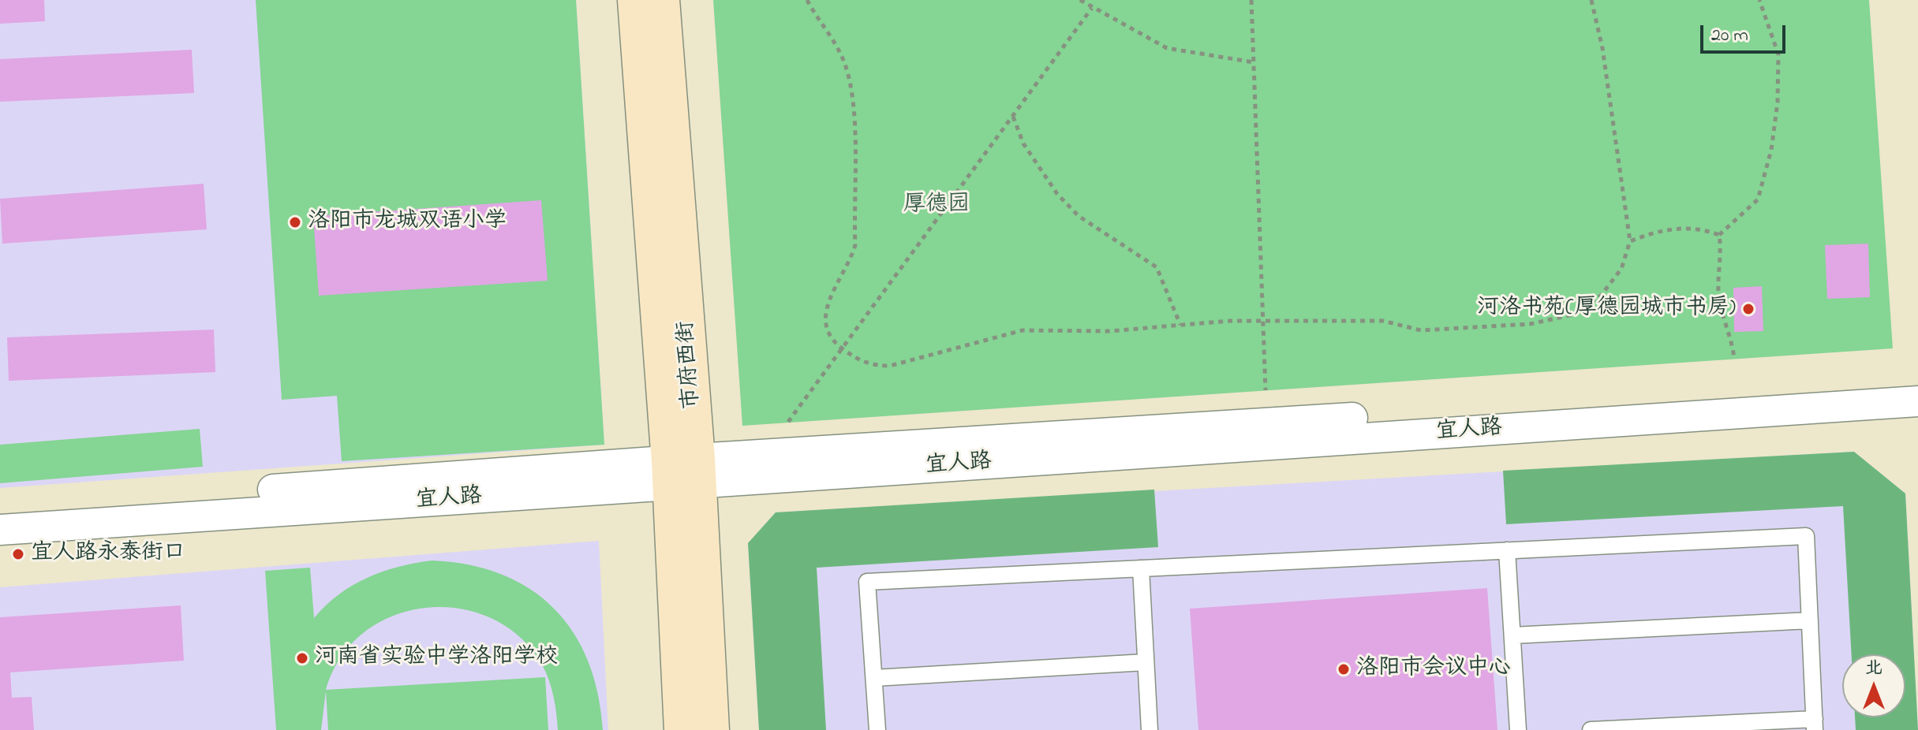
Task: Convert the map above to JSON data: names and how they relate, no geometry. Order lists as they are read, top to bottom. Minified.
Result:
{"streets":{"street":["市府西街","宜人路"]},"crossings":[["市府西街","宜人路"]],"parks":["厚德园"],"places":["洛阳市龙城双语小学","河洛书苑(厚德园城市书房)","宜人路永泰街口","河南省实验中学洛阳学校","洛阳市会议中心"],"scale_bar":"20 m","north":"top"}
